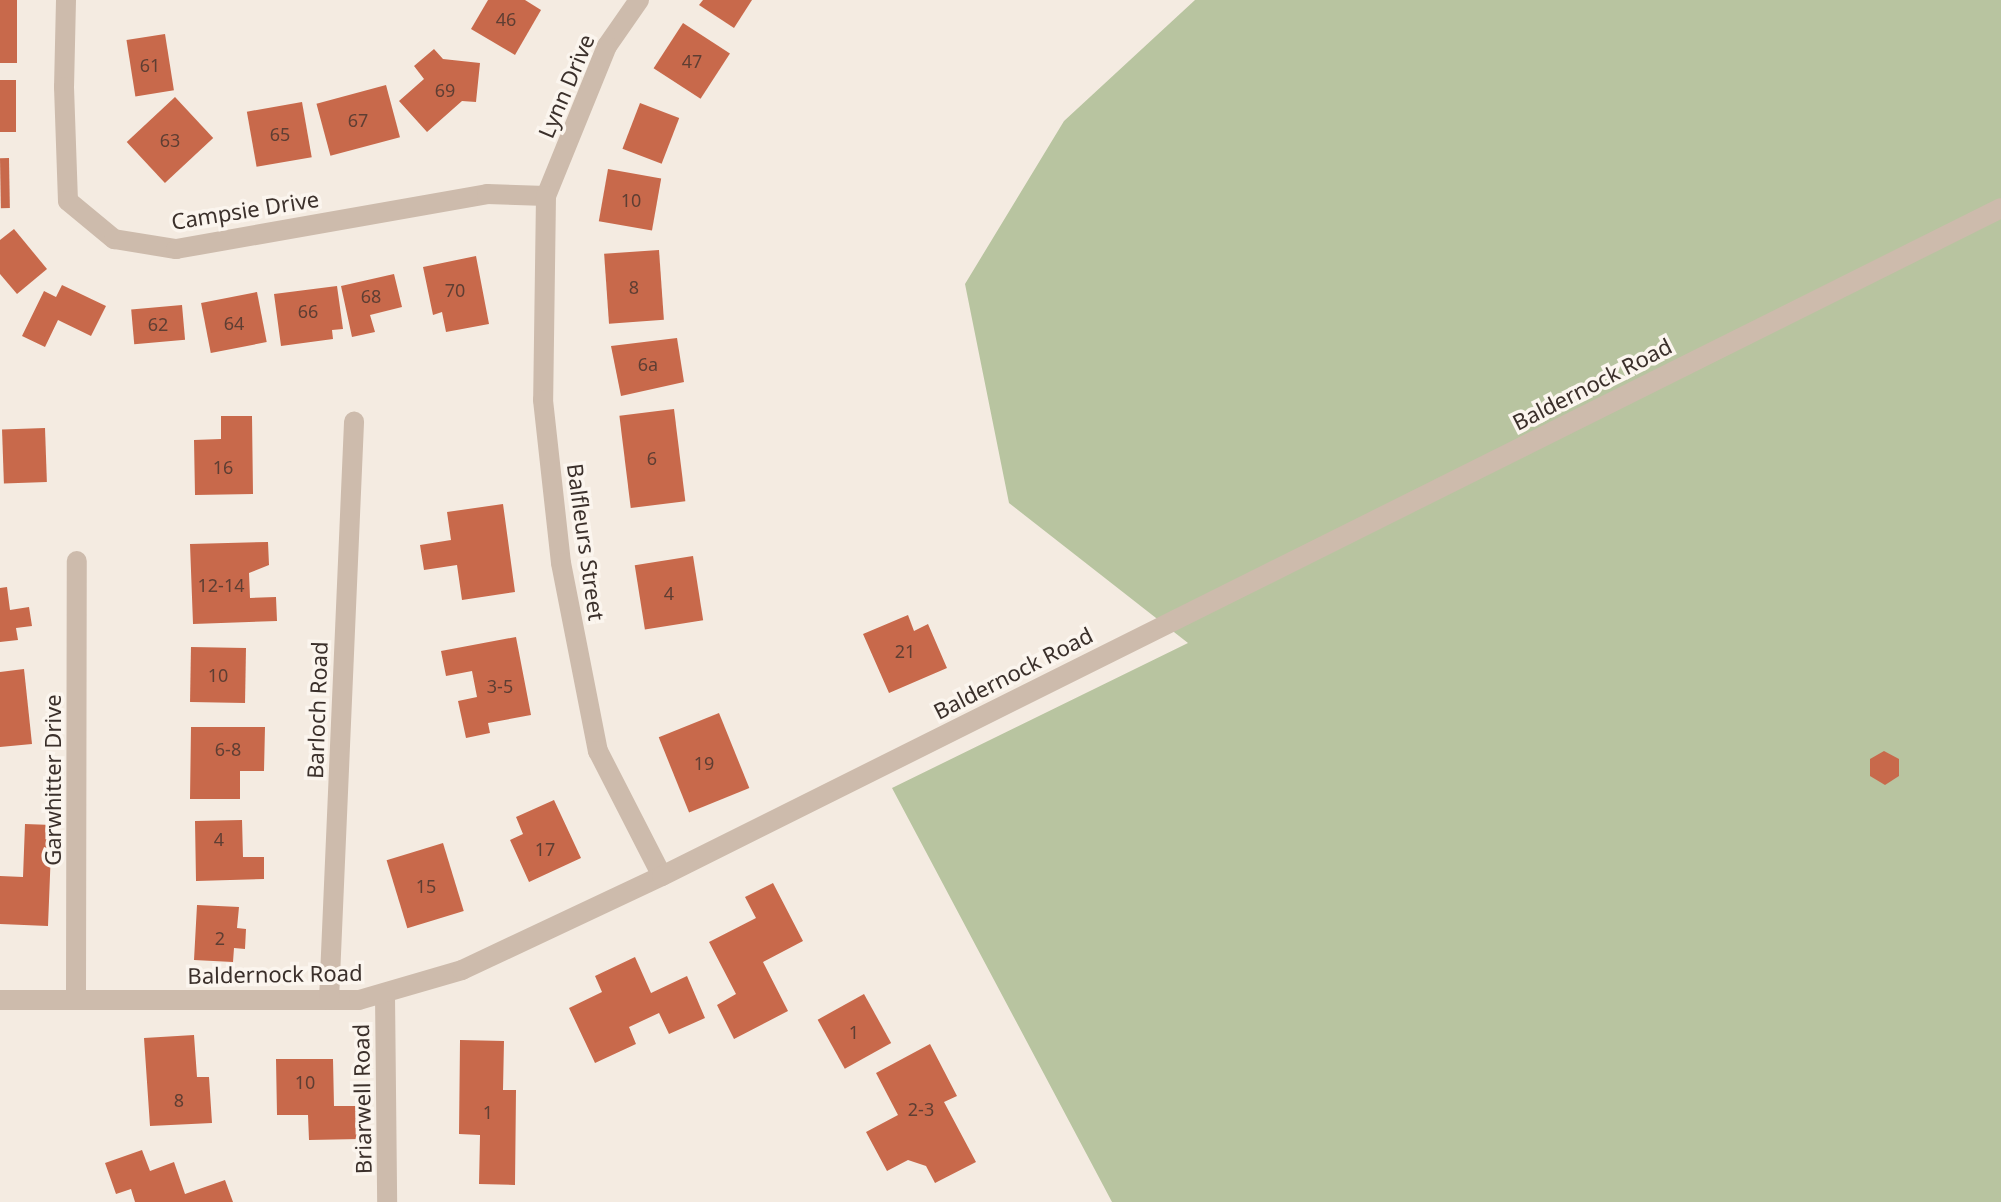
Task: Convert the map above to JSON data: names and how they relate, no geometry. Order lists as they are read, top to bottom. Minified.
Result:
{"streets":{"street":["Lynn Drive","Campsie Drive","Baldernock Road","Balfleurs Street","Barloch Road","Garwhitter Drive","Briarwell Road"]},"crossings":[["Lynn Drive","Campsie Drive"],["Lynn Drive","Balfleurs Street"],["Campsie Drive","Balfleurs Street"],["Baldernock Road","Balfleurs Street"],["Baldernock Road","Barloch Road"],["Baldernock Road","Garwhitter Drive"],["Baldernock Road","Briarwell Road"]],"house_numbers":["46","47","61","69","67","65","63","10","8","70","68","66","64","62","6a","6","16","12-14","4","21","10","3-5","6-8","19","4","17","15","2","1","10","8","2-3","1"]}
